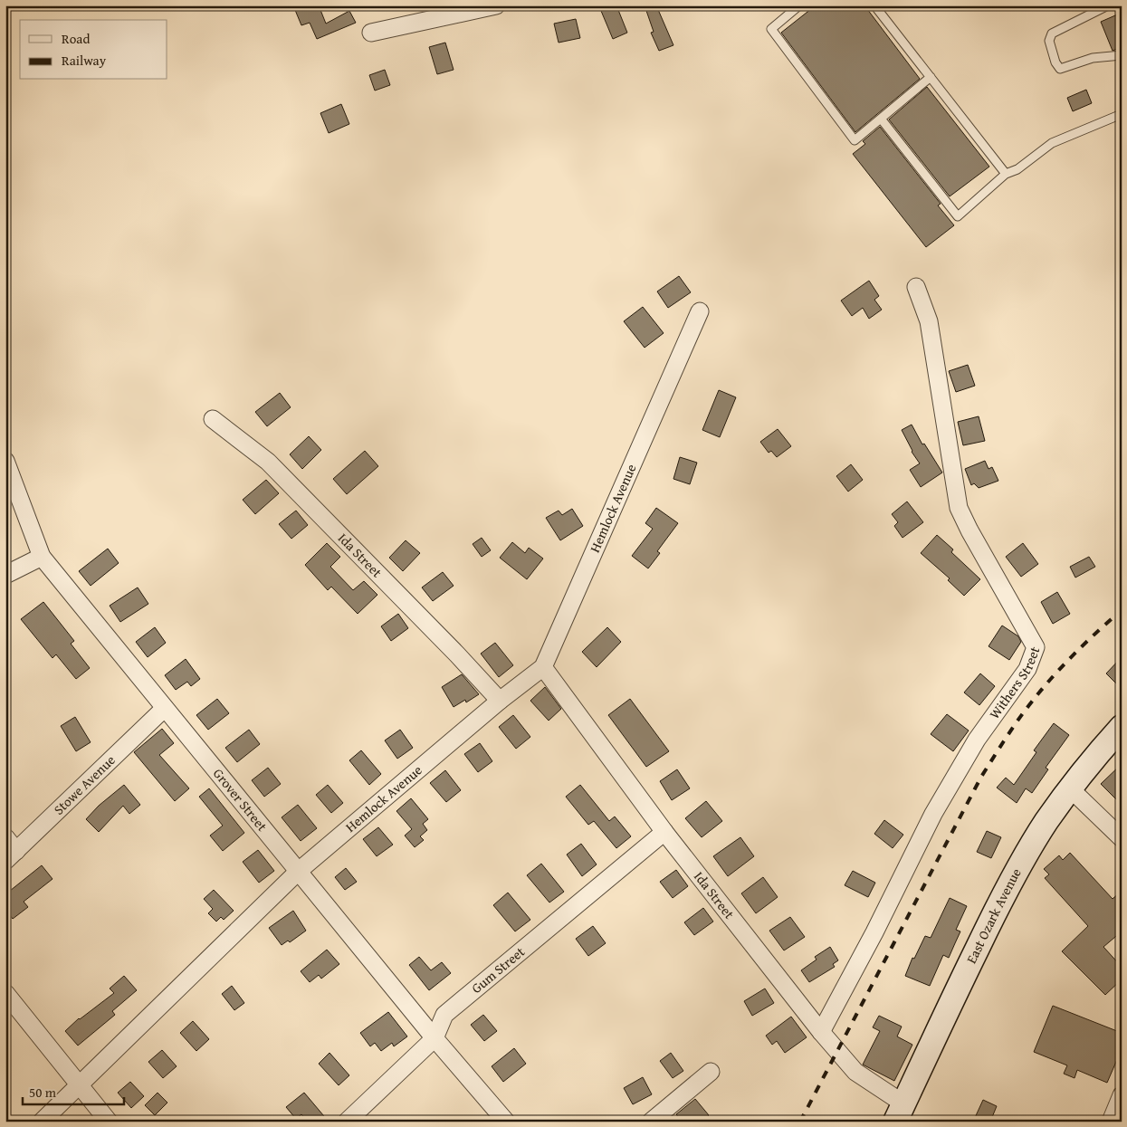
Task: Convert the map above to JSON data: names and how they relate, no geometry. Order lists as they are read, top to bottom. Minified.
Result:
{"streets":{"main road":["East Ozark Avenue"],"street":["Hemlock Avenue","Ida Street","Withers Street","Stowe Avenue","Grover Street","Gum Street"]},"crossings":[["Hemlock Avenue","Ida Street"],["Hemlock Avenue","Grover Street"],["Ida Street","Withers Street"],["Ida Street","East Ozark Avenue"],["Ida Street","Gum Street"],["Stowe Avenue","Grover Street"],["Grover Street","Gum Street"]],"legend":["Road","Railway"],"scale_bar":"50 m"}
